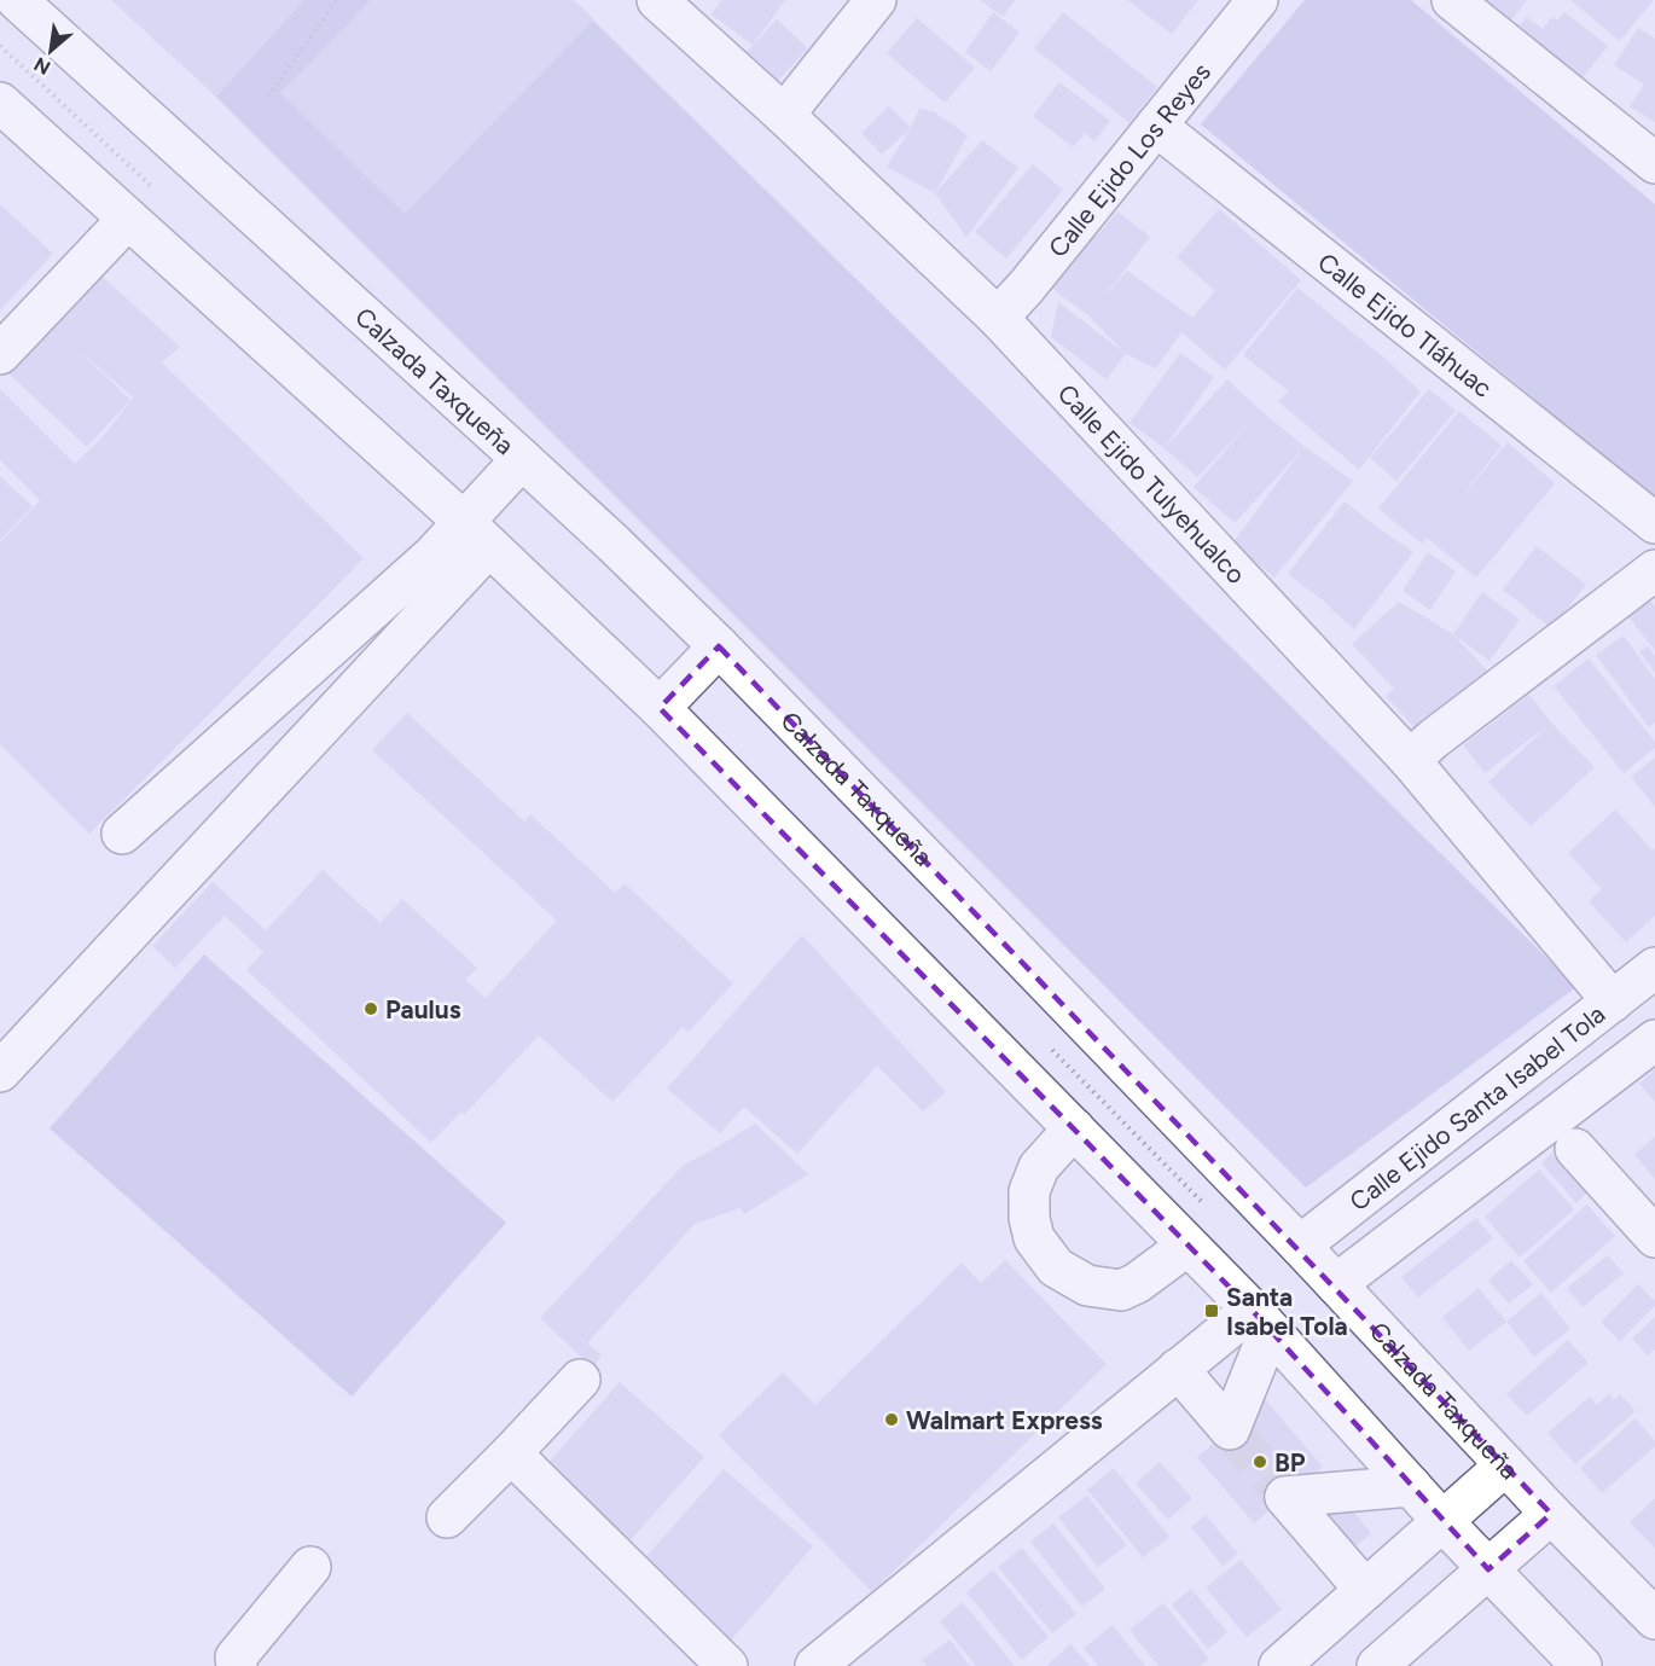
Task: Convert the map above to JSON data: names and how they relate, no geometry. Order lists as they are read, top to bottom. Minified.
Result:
{"streets":{"street":["Calle Ejido Los Reyes","Calle Ejido Tláhuac","Calzada Taxqueña","Calle Ejido Tulyehualco","Calle Ejido Santa Isabel Tola"]},"crossings":[["Calle Ejido Los Reyes","Calle Ejido Tláhuac"],["Calle Ejido Los Reyes","Calle Ejido Tulyehualco"],["Calzada Taxqueña","Calle Ejido Santa Isabel Tola"],["Calle Ejido Tulyehualco","Calle Ejido Santa Isabel Tola"]],"places":{"other":["Paulus","Walmart Express","BP"],"transit":["Santa Isabel Tola"]},"north":"bottom left"}
